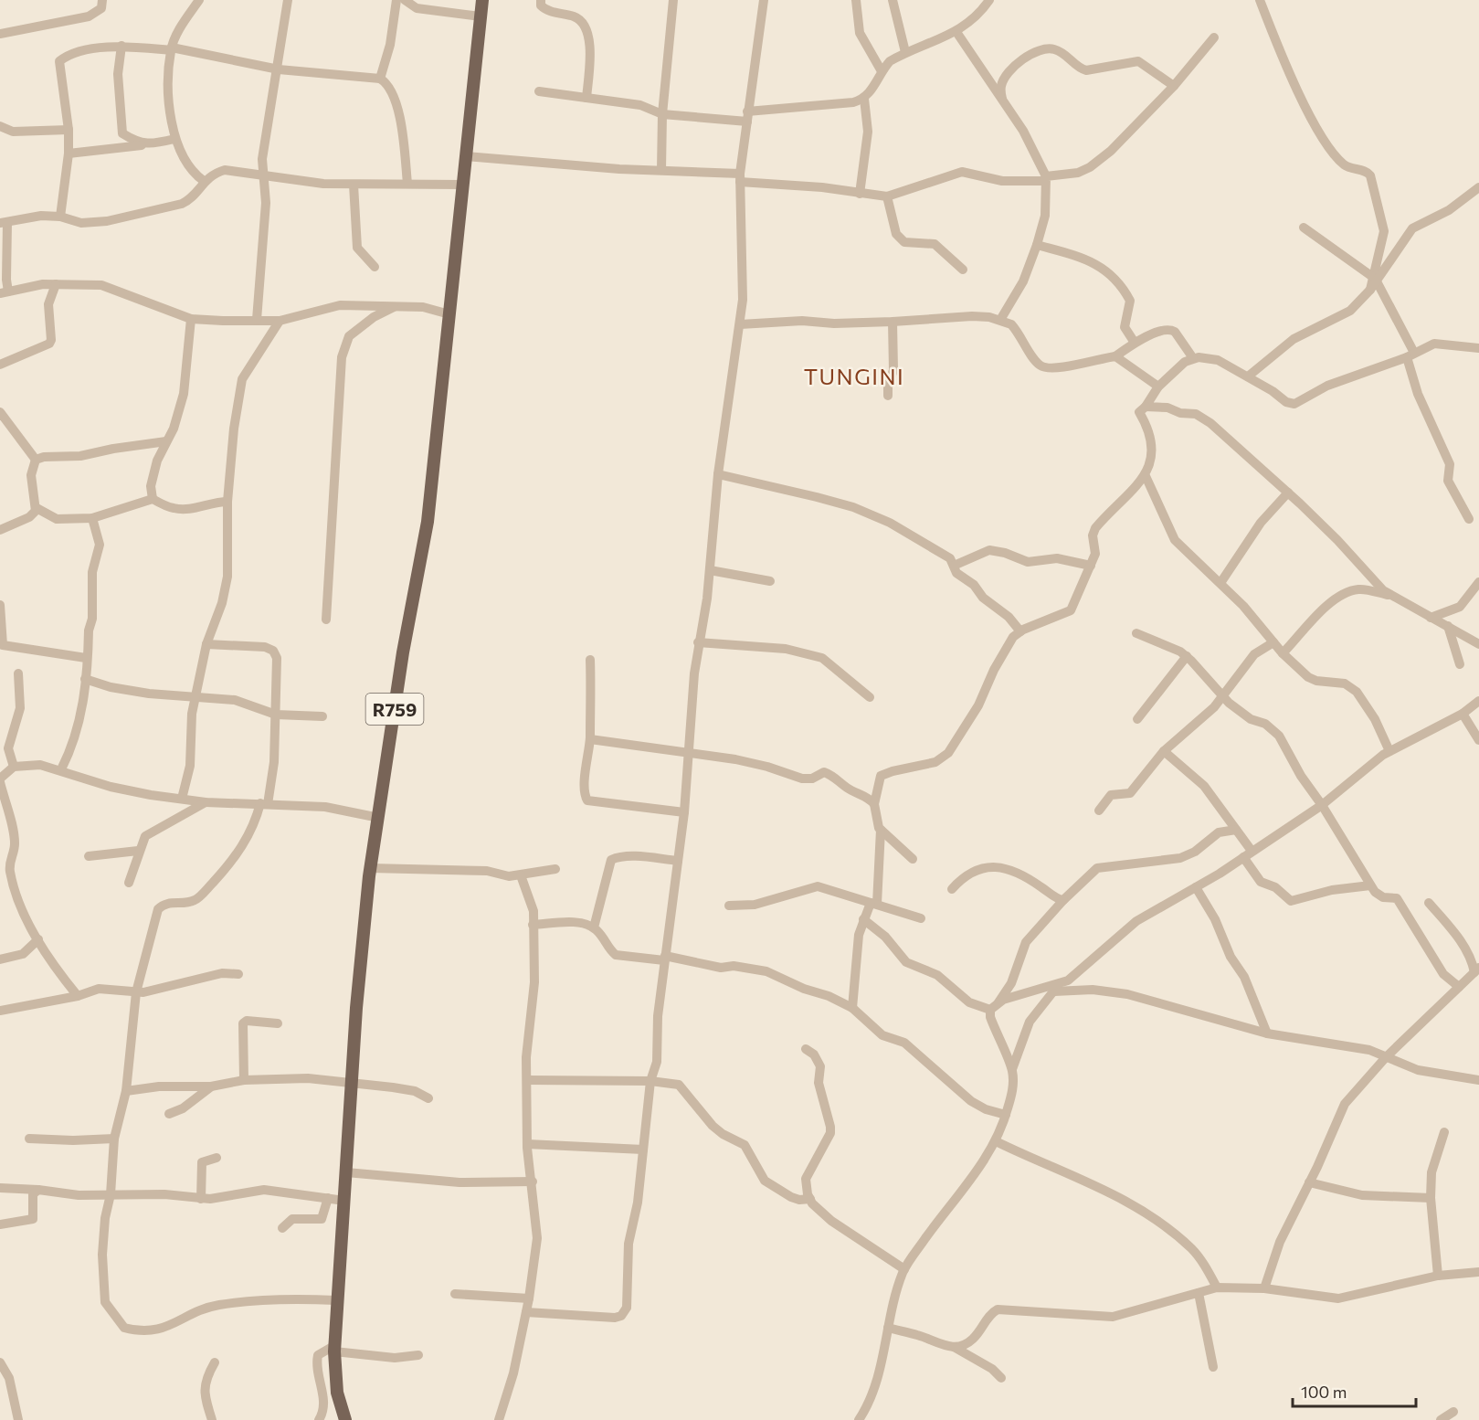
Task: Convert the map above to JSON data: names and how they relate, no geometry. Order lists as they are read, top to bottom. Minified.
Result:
{"streets":{"main road":["R759"]},"districts":["TUNGINI"],"scale_bar":"100 m"}
